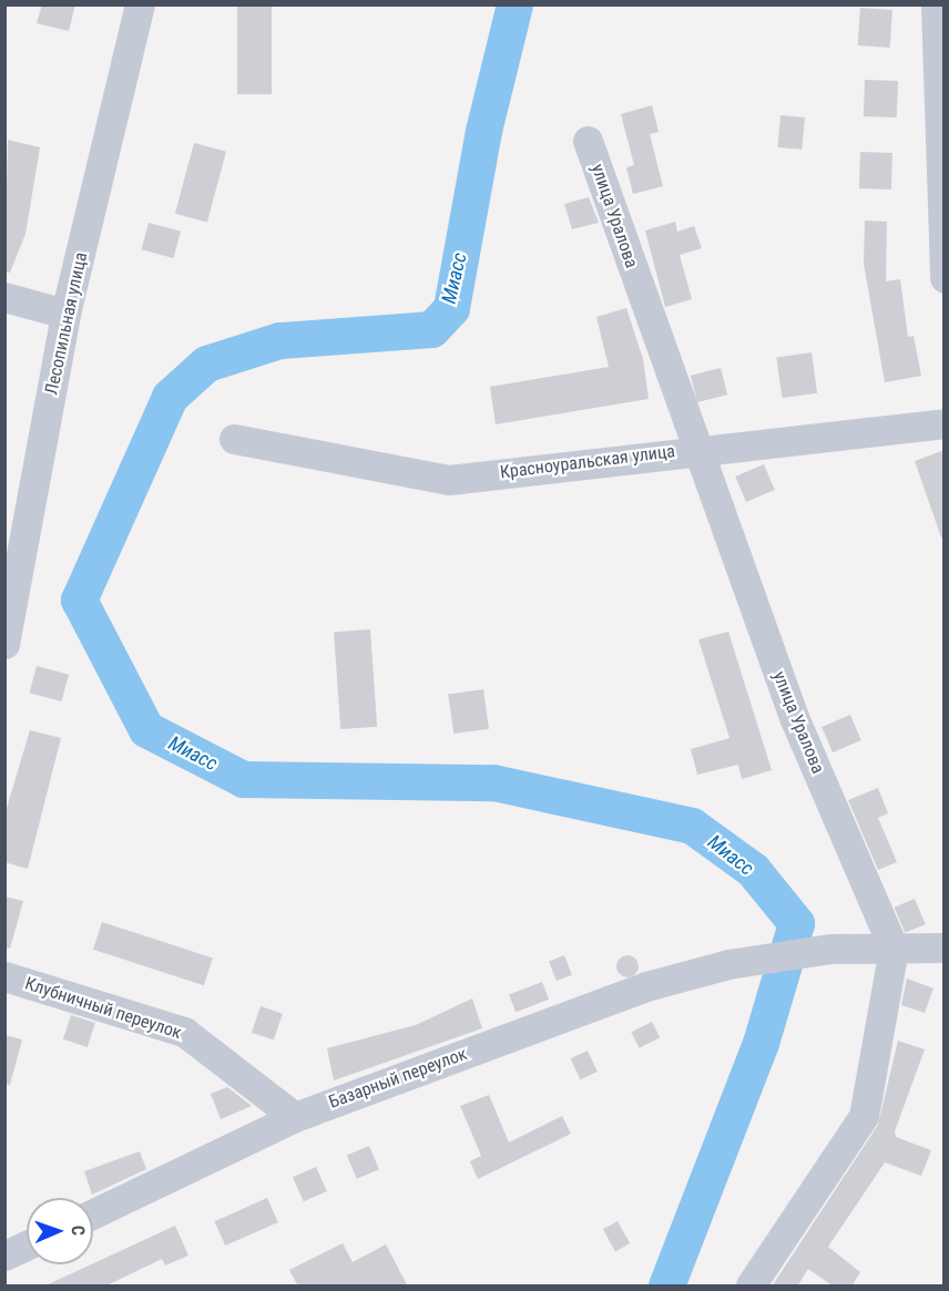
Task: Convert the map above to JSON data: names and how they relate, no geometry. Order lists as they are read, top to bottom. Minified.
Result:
{"streets":{"street":["улица Уралова","Лесопильная улица","Красноуральская улица","Клубничный переулок","Базарный переулок"]},"crossings":[["улица Уралова","Красноуральская улица"],["улица Уралова","Базарный переулок"],["Клубничный переулок","Базарный переулок"]],"water":["Миасс"],"north":"right"}
